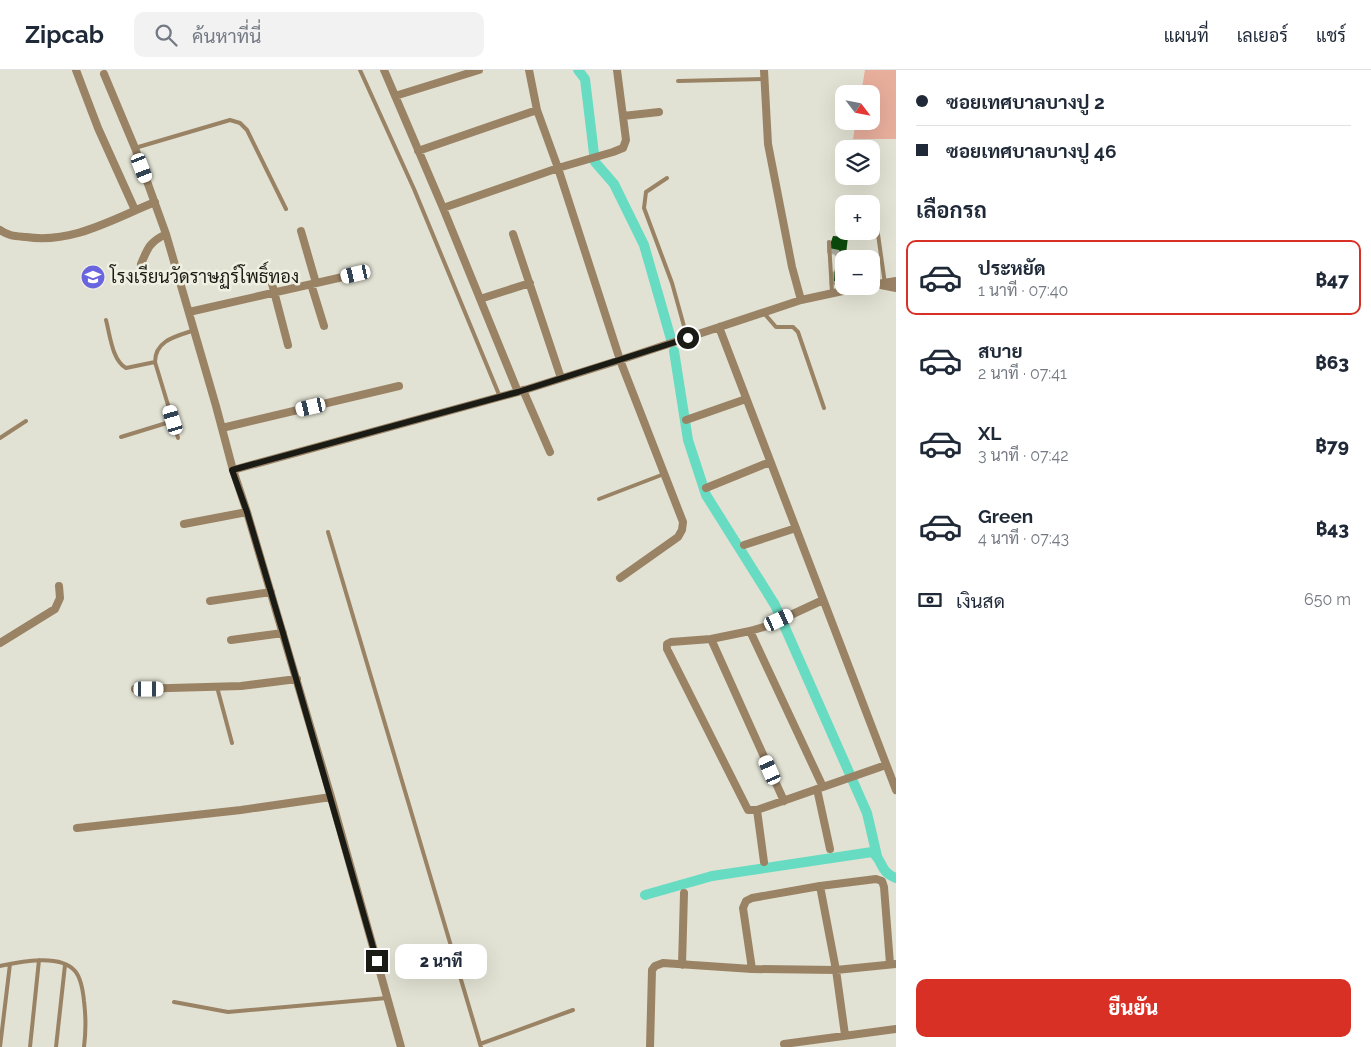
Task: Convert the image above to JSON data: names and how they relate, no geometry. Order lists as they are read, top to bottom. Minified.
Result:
{"places":{"school or university":["โรงเรียนวัดราษฏร์โพธิ์ทอง"]},"north":"bottom right","page":{"header":"Zipcab","search":"ค้นหาที่นี่","nav":["แผนที่","เลเยอร์","แชร์"],"banner":["ซอยเทศบาลบางปู 2","ซอยเทศบาลบางปู 46"],"map_buttons":["+","−"],"heading":"เลือกรถ","list":[{"name":"ประหยัด","note":"1 นาที · 07:40","value":"฿47"},{"name":"สบาย","note":"2 นาที · 07:41","value":"฿63"},{"name":"XL","note":"3 นาที · 07:42","value":"฿79"},{"name":"Green","note":"4 นาที · 07:43","value":"฿43"}],"pay":["เงินสด","650 m"],"bubble":"2 นาที","buttons":"ยืนยัน"}}
